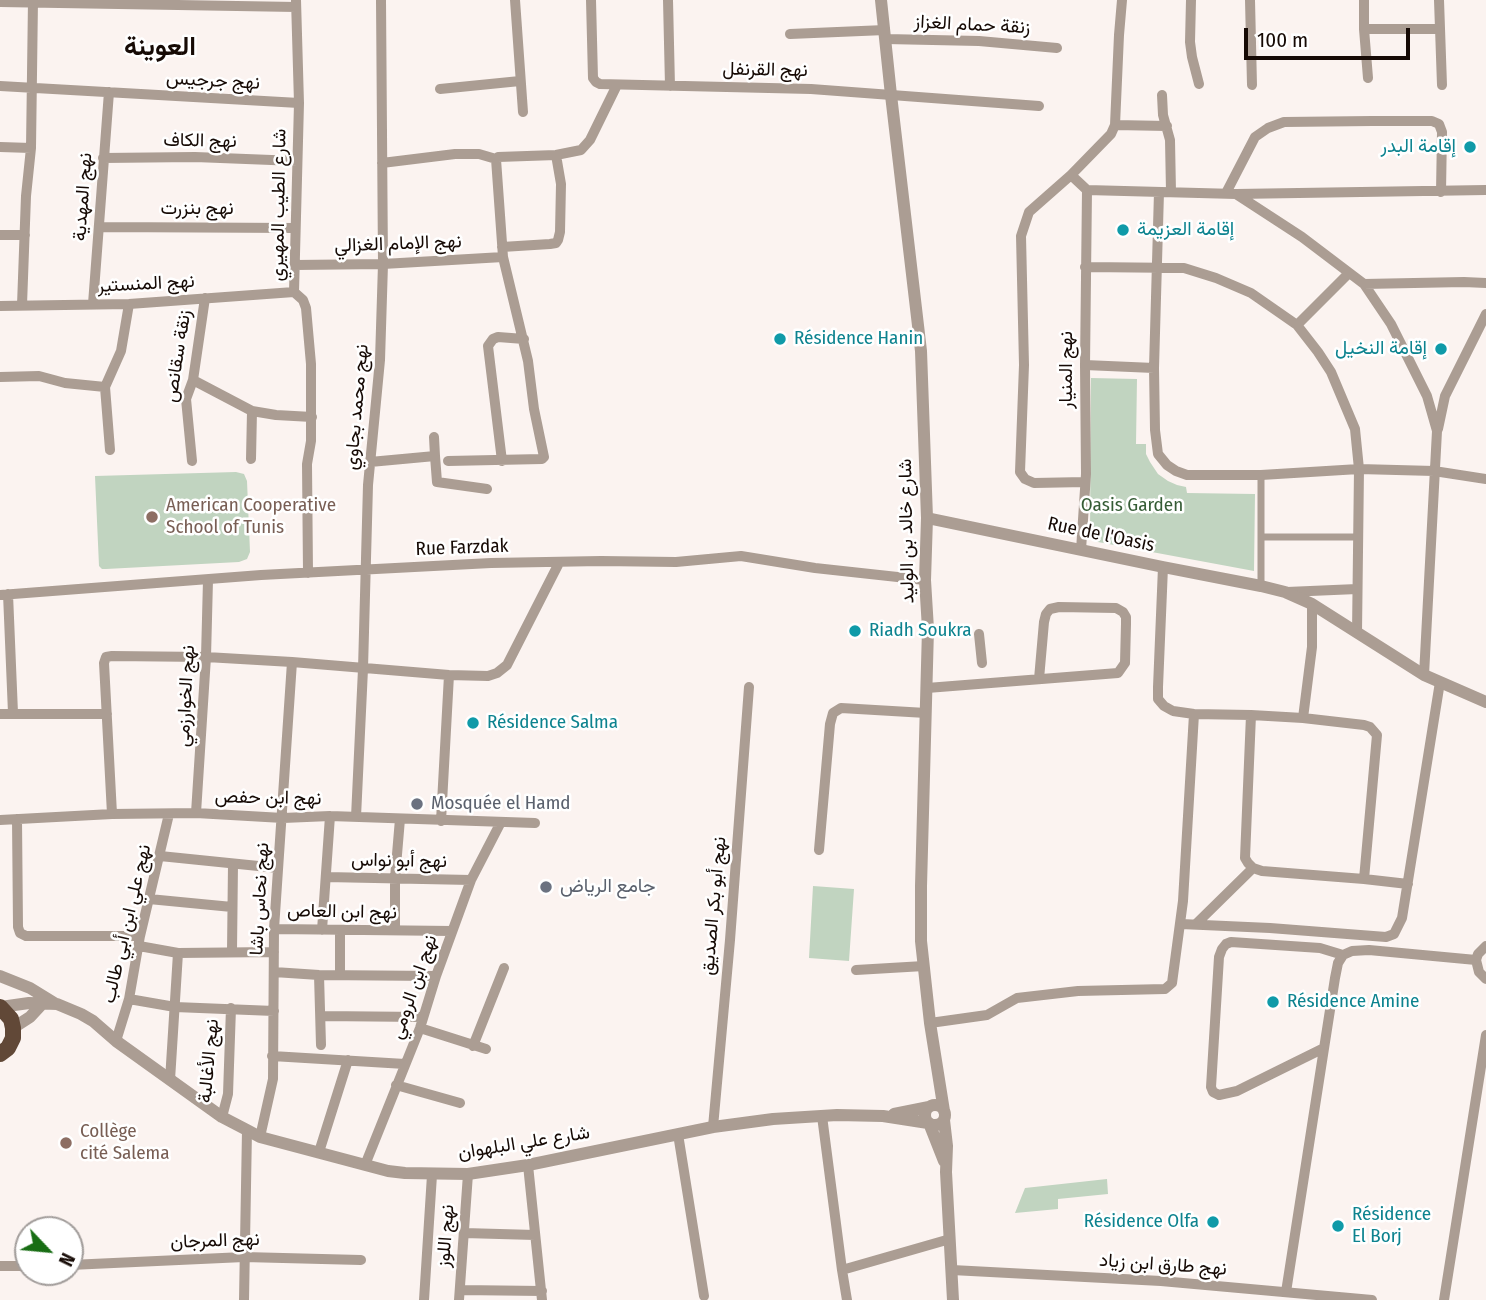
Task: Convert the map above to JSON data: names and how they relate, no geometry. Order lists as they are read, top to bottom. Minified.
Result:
{"streets":{"street":["زنقة حمام الغزاز","نهج القرنفل","نهج جرجيس","نهج الكاف","نهج المهدية","شارع الطيب المهيري","نهج بنزرت","نهج الإمام الغزالي","نهج المنستير","زنقة سقانص","نهج المنيار","نهج محمد بجاوي","شارع خالد بن الوليد","Rue de l'Oasis","Rue Farzdak","نهج الخوارزمي","نهج ابن حفص","نهج أبو نواس","نهج نحاس باشا","نهج أبو بكر الصديق","نهج ابن العاص","نهج علي ابن أبي طالب","نهج ابن الرومي","نهج الأغالبة","شارع علي البلهوان","نهج اللوز","نهج المرجان","نهج طارق ابن زياد"]},"crossings":[["زنقة حمام الغزاز","شارع خالد بن الوليد"],["نهج القرنفل","شارع خالد بن الوليد"],["نهج جرجيس","نهج المهدية"],["نهج جرجيس","شارع الطيب المهيري"],["نهج الكاف","نهج المهدية"],["نهج الكاف","شارع الطيب المهيري"],["نهج المهدية","نهج بنزرت"],["نهج المهدية","نهج المنستير"],["شارع الطيب المهيري","نهج بنزرت"],["شارع الطيب المهيري","نهج الإمام الغزالي"],["شارع الطيب المهيري","نهج المنستير"],["شارع الطيب المهيري","Rue Farzdak"],["نهج الإمام الغزالي","نهج محمد بجاوي"],["نهج المنستير","زنقة سقانص"],["نهج المنيار","Rue de l'Oasis"],["نهج محمد بجاوي","Rue Farzdak"],["نهج محمد بجاوي","نهج ابن حفص"],["شارع خالد بن الوليد","Rue de l'Oasis"],["شارع خالد بن الوليد","Rue Farzdak"],["شارع خالد بن الوليد","شارع علي البلهوان"],["شارع خالد بن الوليد","نهج طارق ابن زياد"],["Rue Farzdak","نهج الخوارزمي"],["نهج الخوارزمي","نهج ابن حفص"],["نهج ابن حفص","نهج نحاس باشا"],["نهج ابن حفص","نهج علي ابن أبي طالب"],["نهج ابن حفص","نهج ابن الرومي"],["نهج أبو نواس","نهج ابن الرومي"],["نهج نحاس باشا","نهج ابن العاص"],["نهج نحاس باشا","شارع علي البلهوان"],["نهج أبو بكر الصديق","شارع علي البلهوان"],["نهج ابن العاص","نهج ابن الرومي"],["نهج علي ابن أبي طالب","شارع علي البلهوان"],["نهج ابن الرومي","شارع علي البلهوان"],["نهج الأغالبة","شارع علي البلهوان"],["شارع علي البلهوان","نهج اللوز"]],"districts":["العوينة"],"parks":["Oasis Garden"],"places":["إقامة البدر","إقامة العزيمة","Résidence Hanin","إقامة النخيل","American Cooperative School of Tunis","Riadh Soukra","Résidence Salma","Mosquée el Hamd","جامع الرياض","Résidence Amine","Collège cité Salema","Résidence Olfa","Résidence El Borj"],"scale_bar":"100 m","north":"bottom right"}
